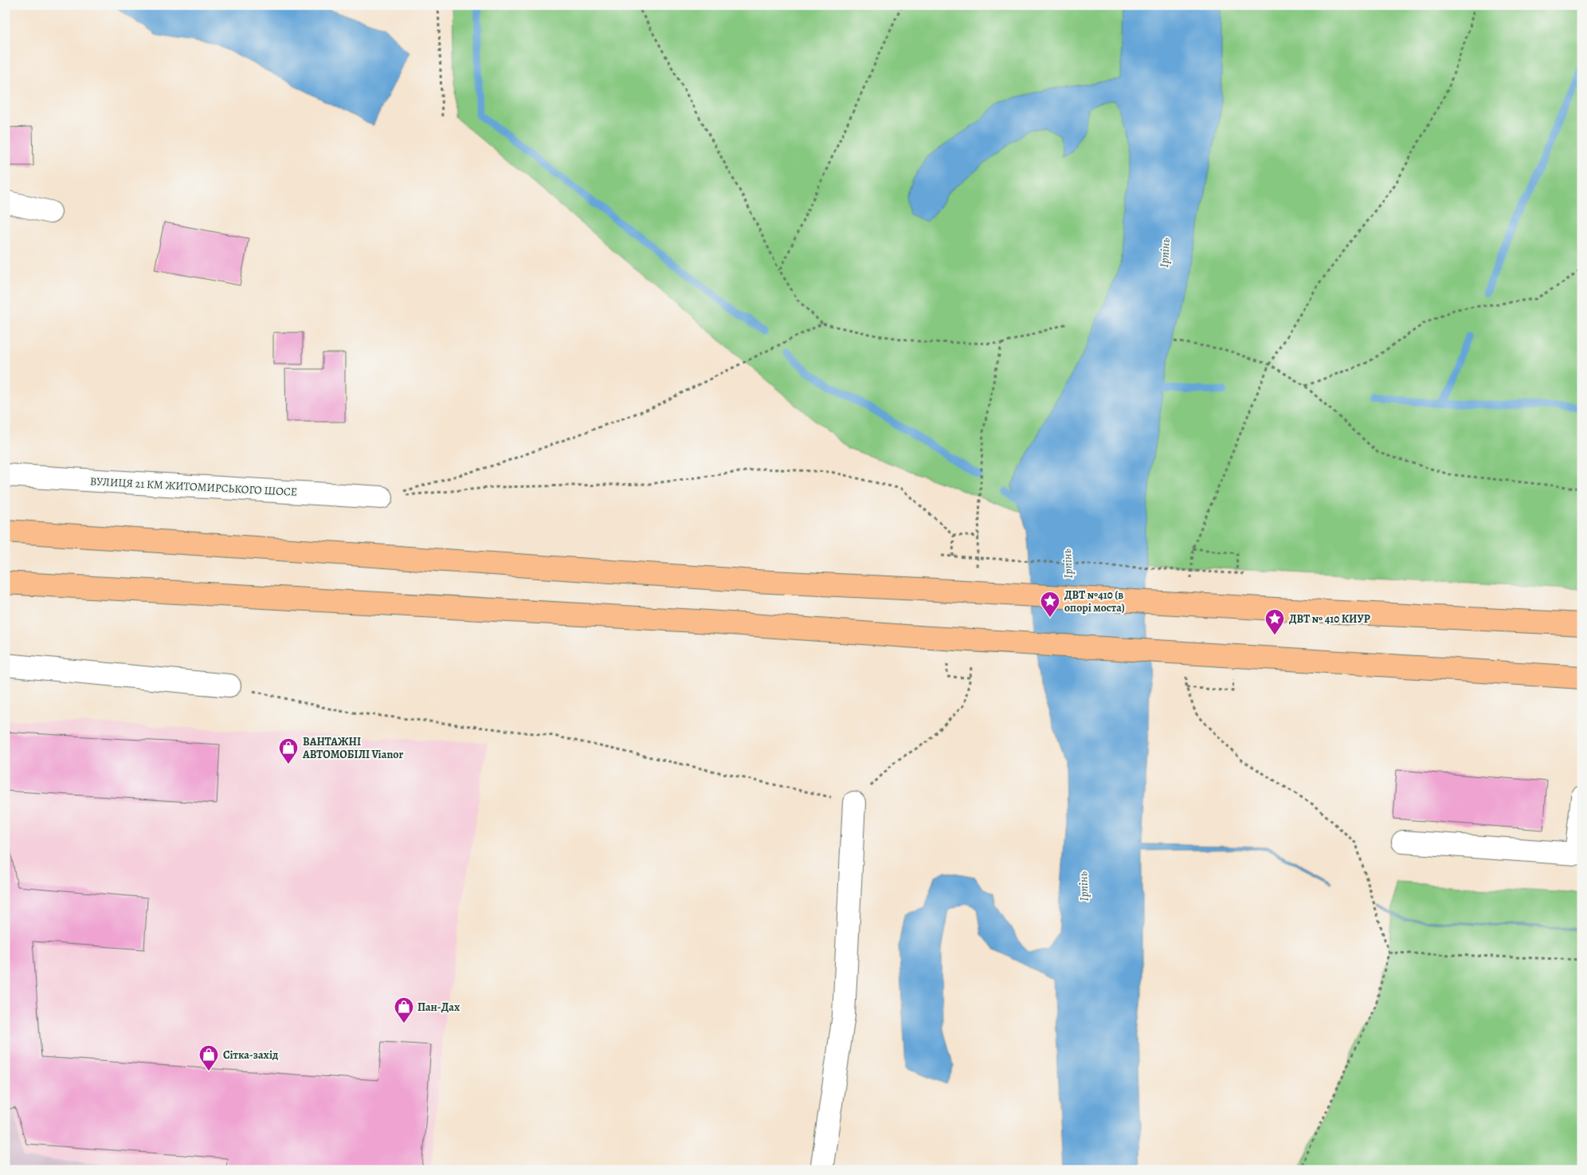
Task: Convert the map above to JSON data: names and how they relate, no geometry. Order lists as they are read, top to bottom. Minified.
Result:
{"streets":{"lane":["ВУЛИЦЯ 21 КМ ЖИТОМИРСЬКОГО ШОСЕ"]},"water":["Ірпінь"],"places":{"place":["ДВТ №410 (в опорі моста)","ДВТ № 410 КИУР"],"shop":["ВАНТАЖНІ АВТОМОБІЛІ Vianor","Пан-Дах","Сітка-захід"]}}
